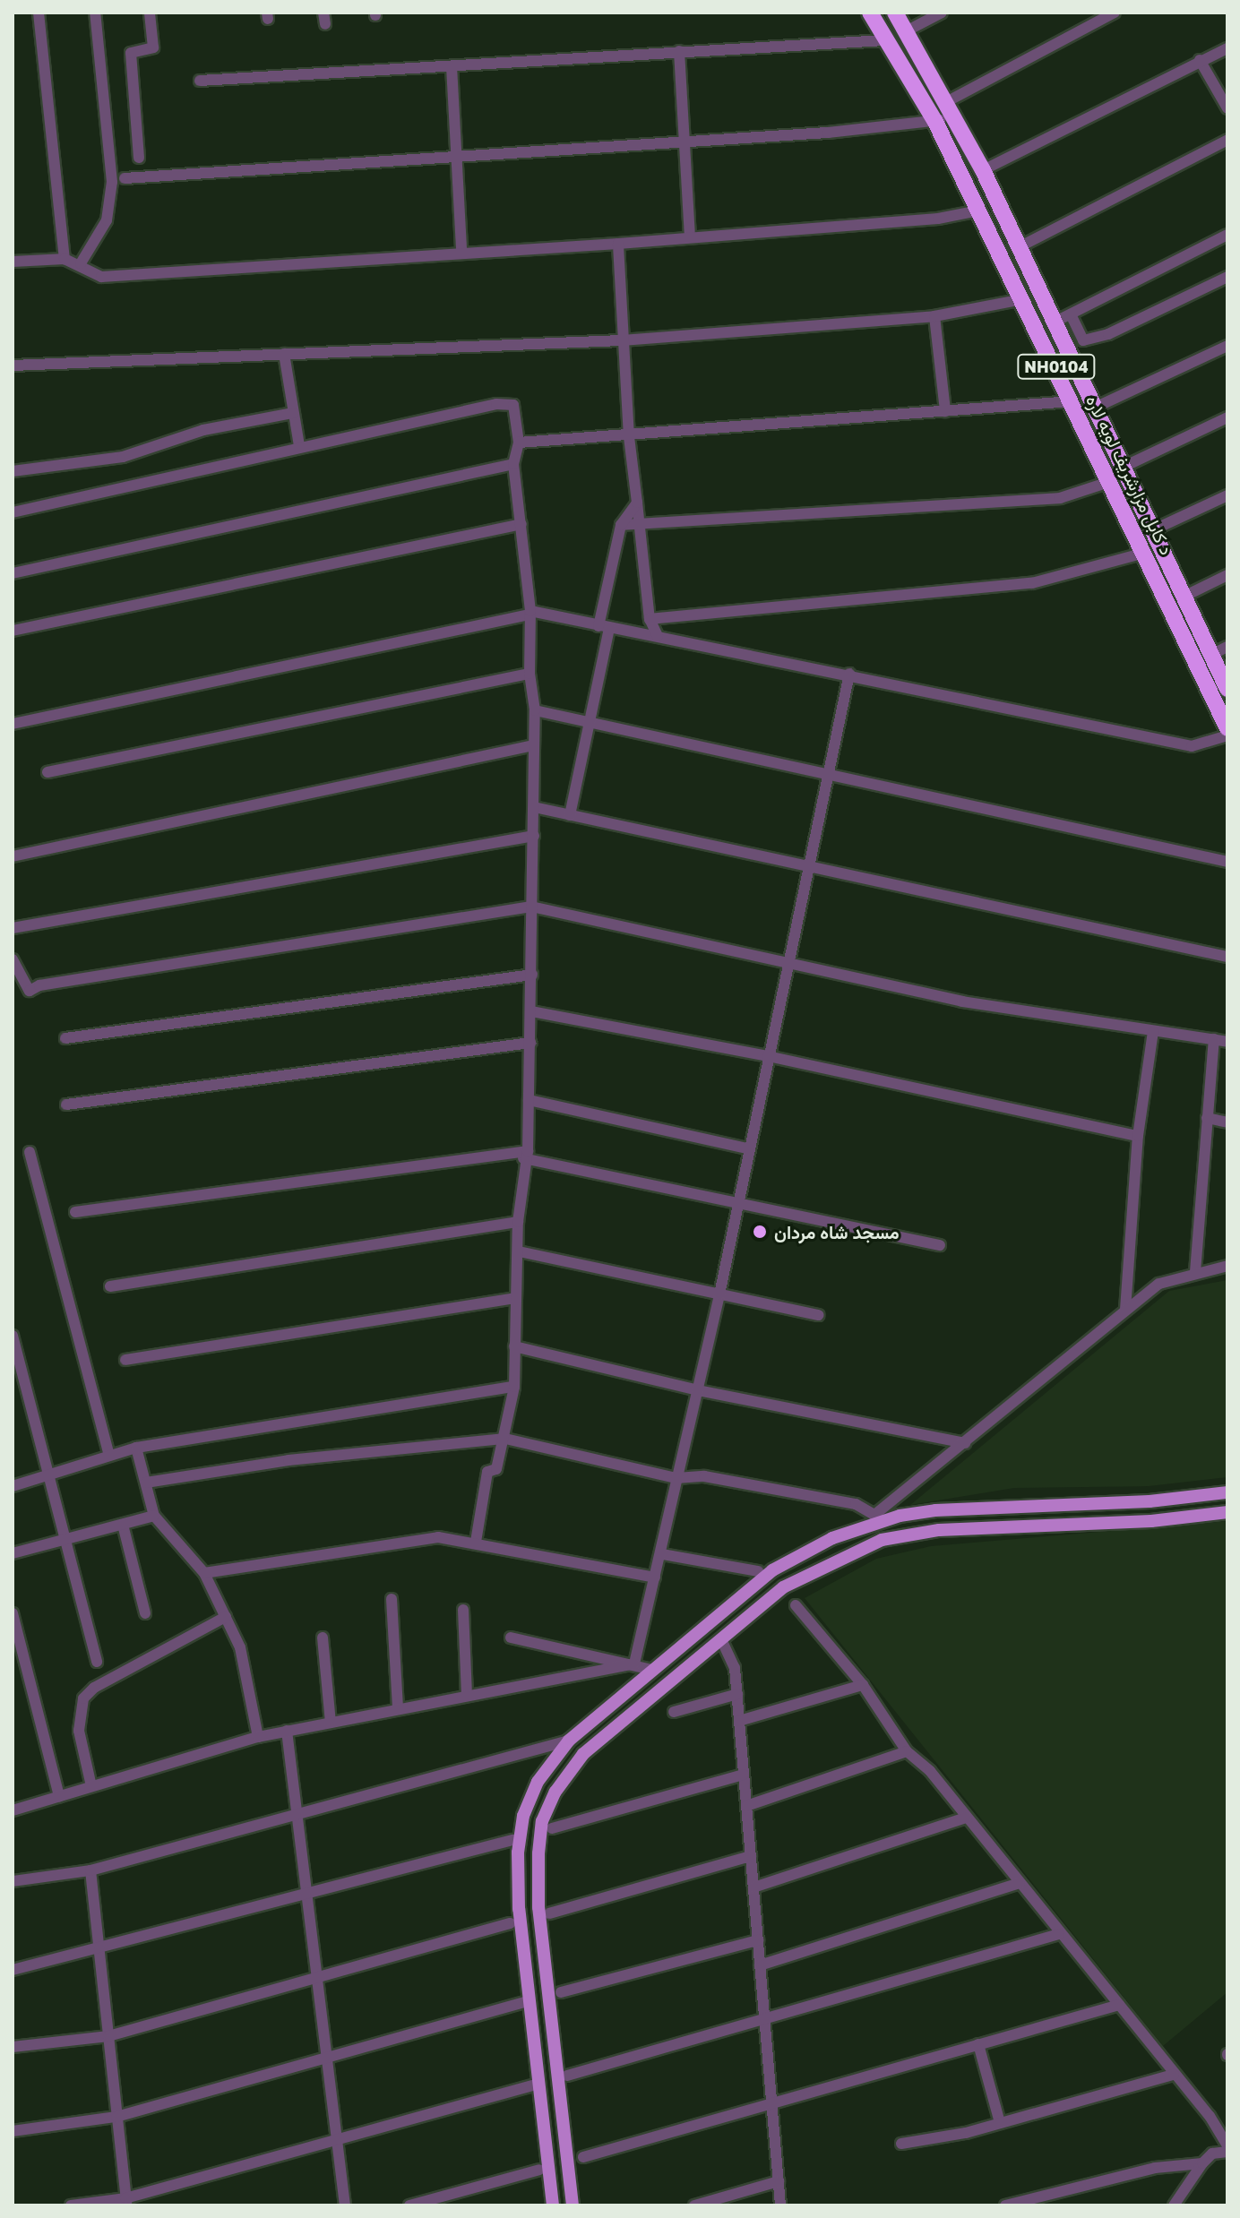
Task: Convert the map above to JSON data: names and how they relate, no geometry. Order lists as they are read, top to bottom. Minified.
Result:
{"streets":{"highway":["NH0104","د کابل مزارشریف لویه لاره"]},"places":["مسجد شاه مردان"]}
